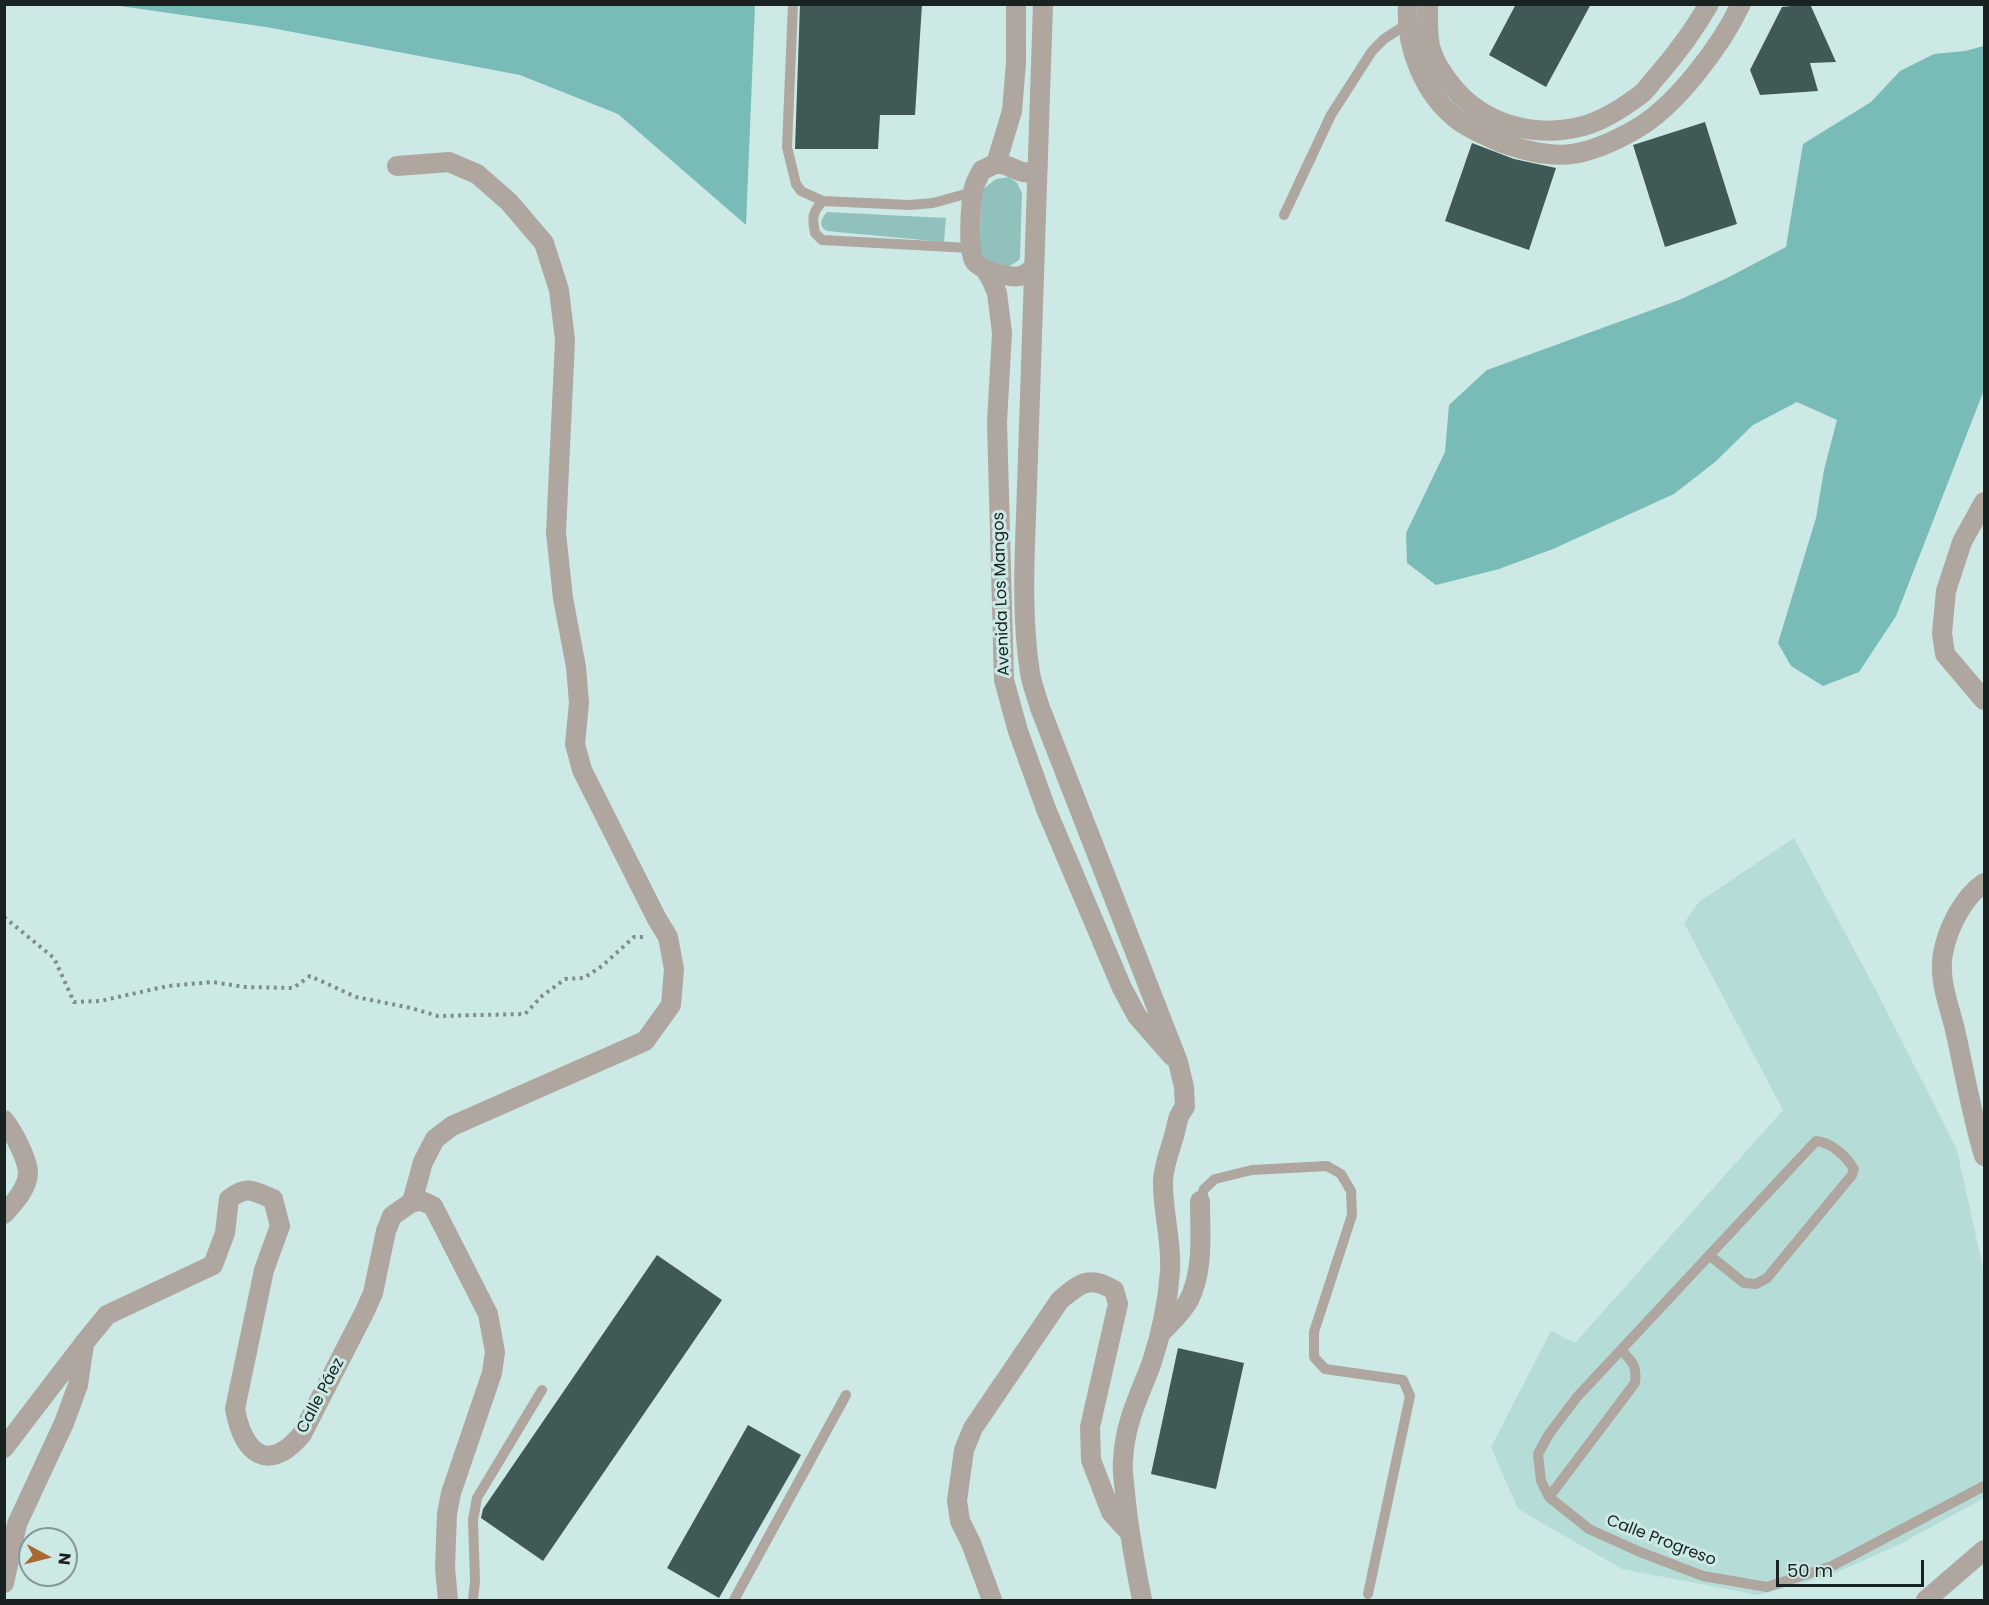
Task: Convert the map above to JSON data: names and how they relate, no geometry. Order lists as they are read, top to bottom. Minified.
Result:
{"streets":{"street":["Avenida Los Mangos","Calle Páez"],"lane":["Calle Progreso"]},"scale_bar":"50 m","north":"right"}
